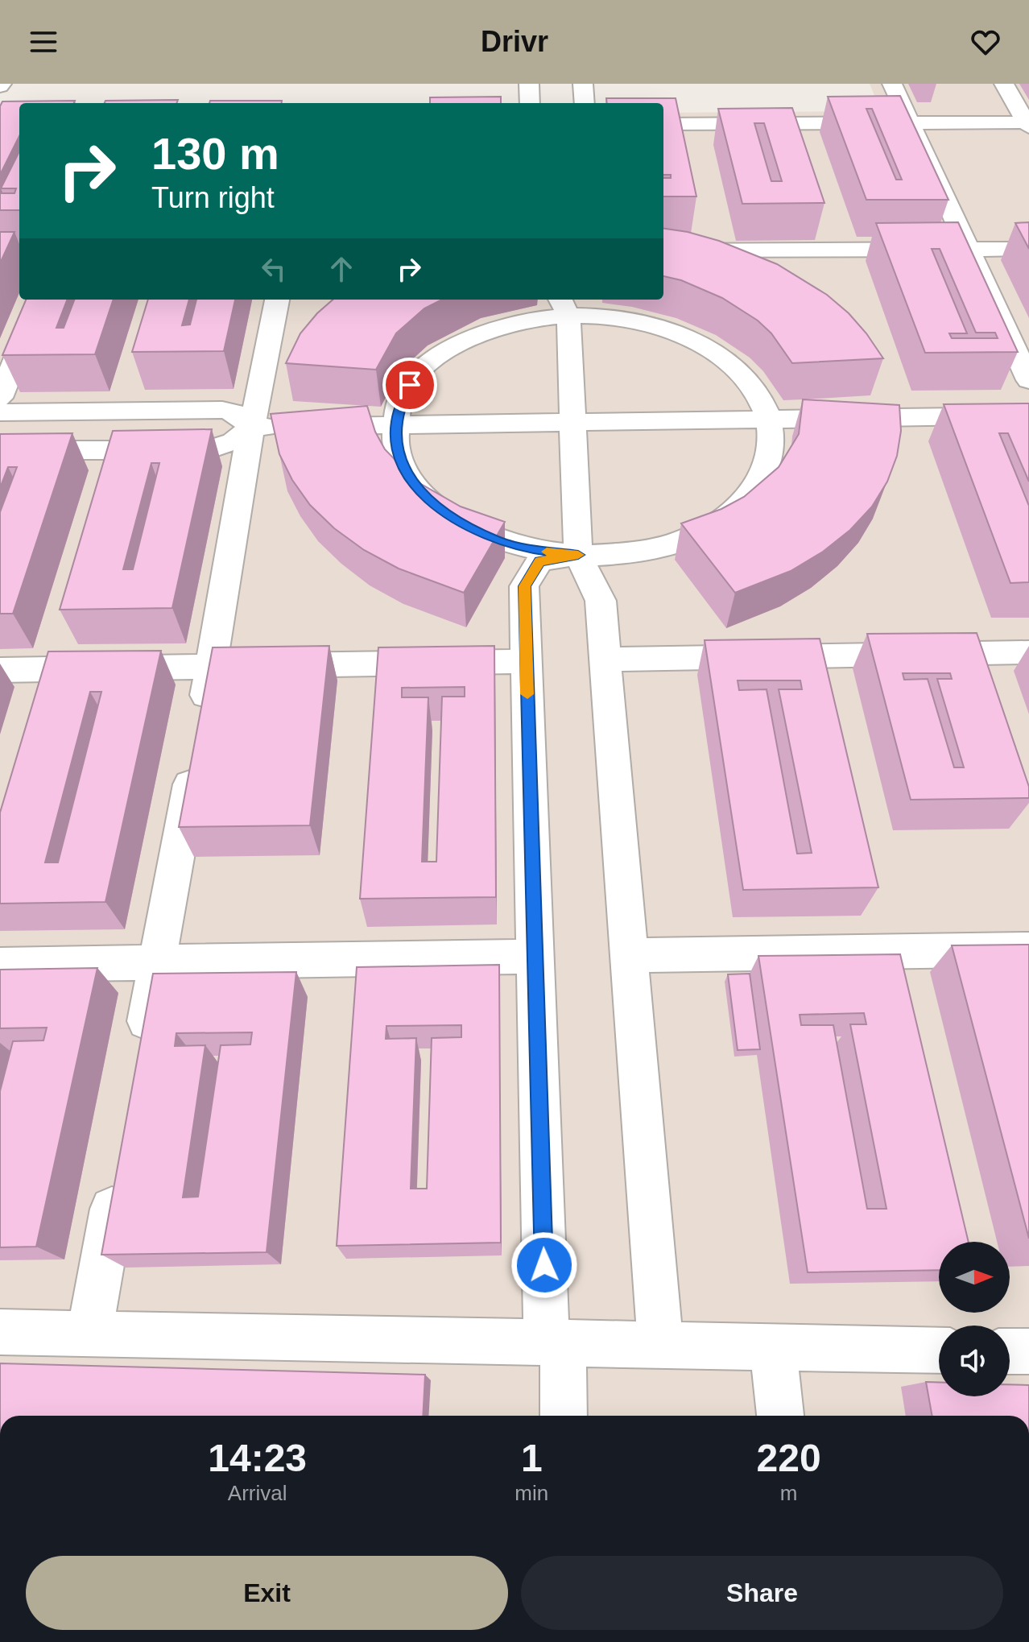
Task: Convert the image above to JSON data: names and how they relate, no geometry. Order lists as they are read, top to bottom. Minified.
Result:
{"north":"right","page":{"header":"Drivr","turn":["130 m","Turn right"],"eta":["14:23","Arrival","1","min","220","m"],"buttons":["Exit","Share"]}}
